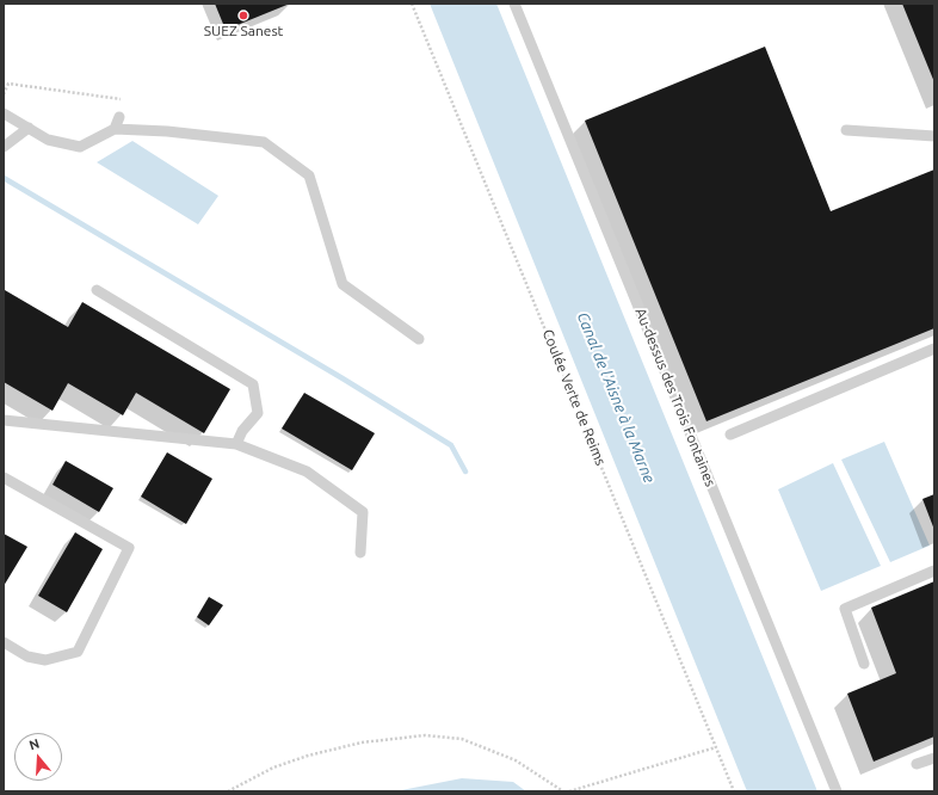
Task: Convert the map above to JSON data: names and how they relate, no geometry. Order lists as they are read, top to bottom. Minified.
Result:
{"streets":{"lane":["Au-dessus des Trois Fontaines"],"path":["Coulée Verte de Reims"]},"water":["Canal de l'Aisne à la Marne"],"places":["SUEZ Sanest"],"north":"top"}
